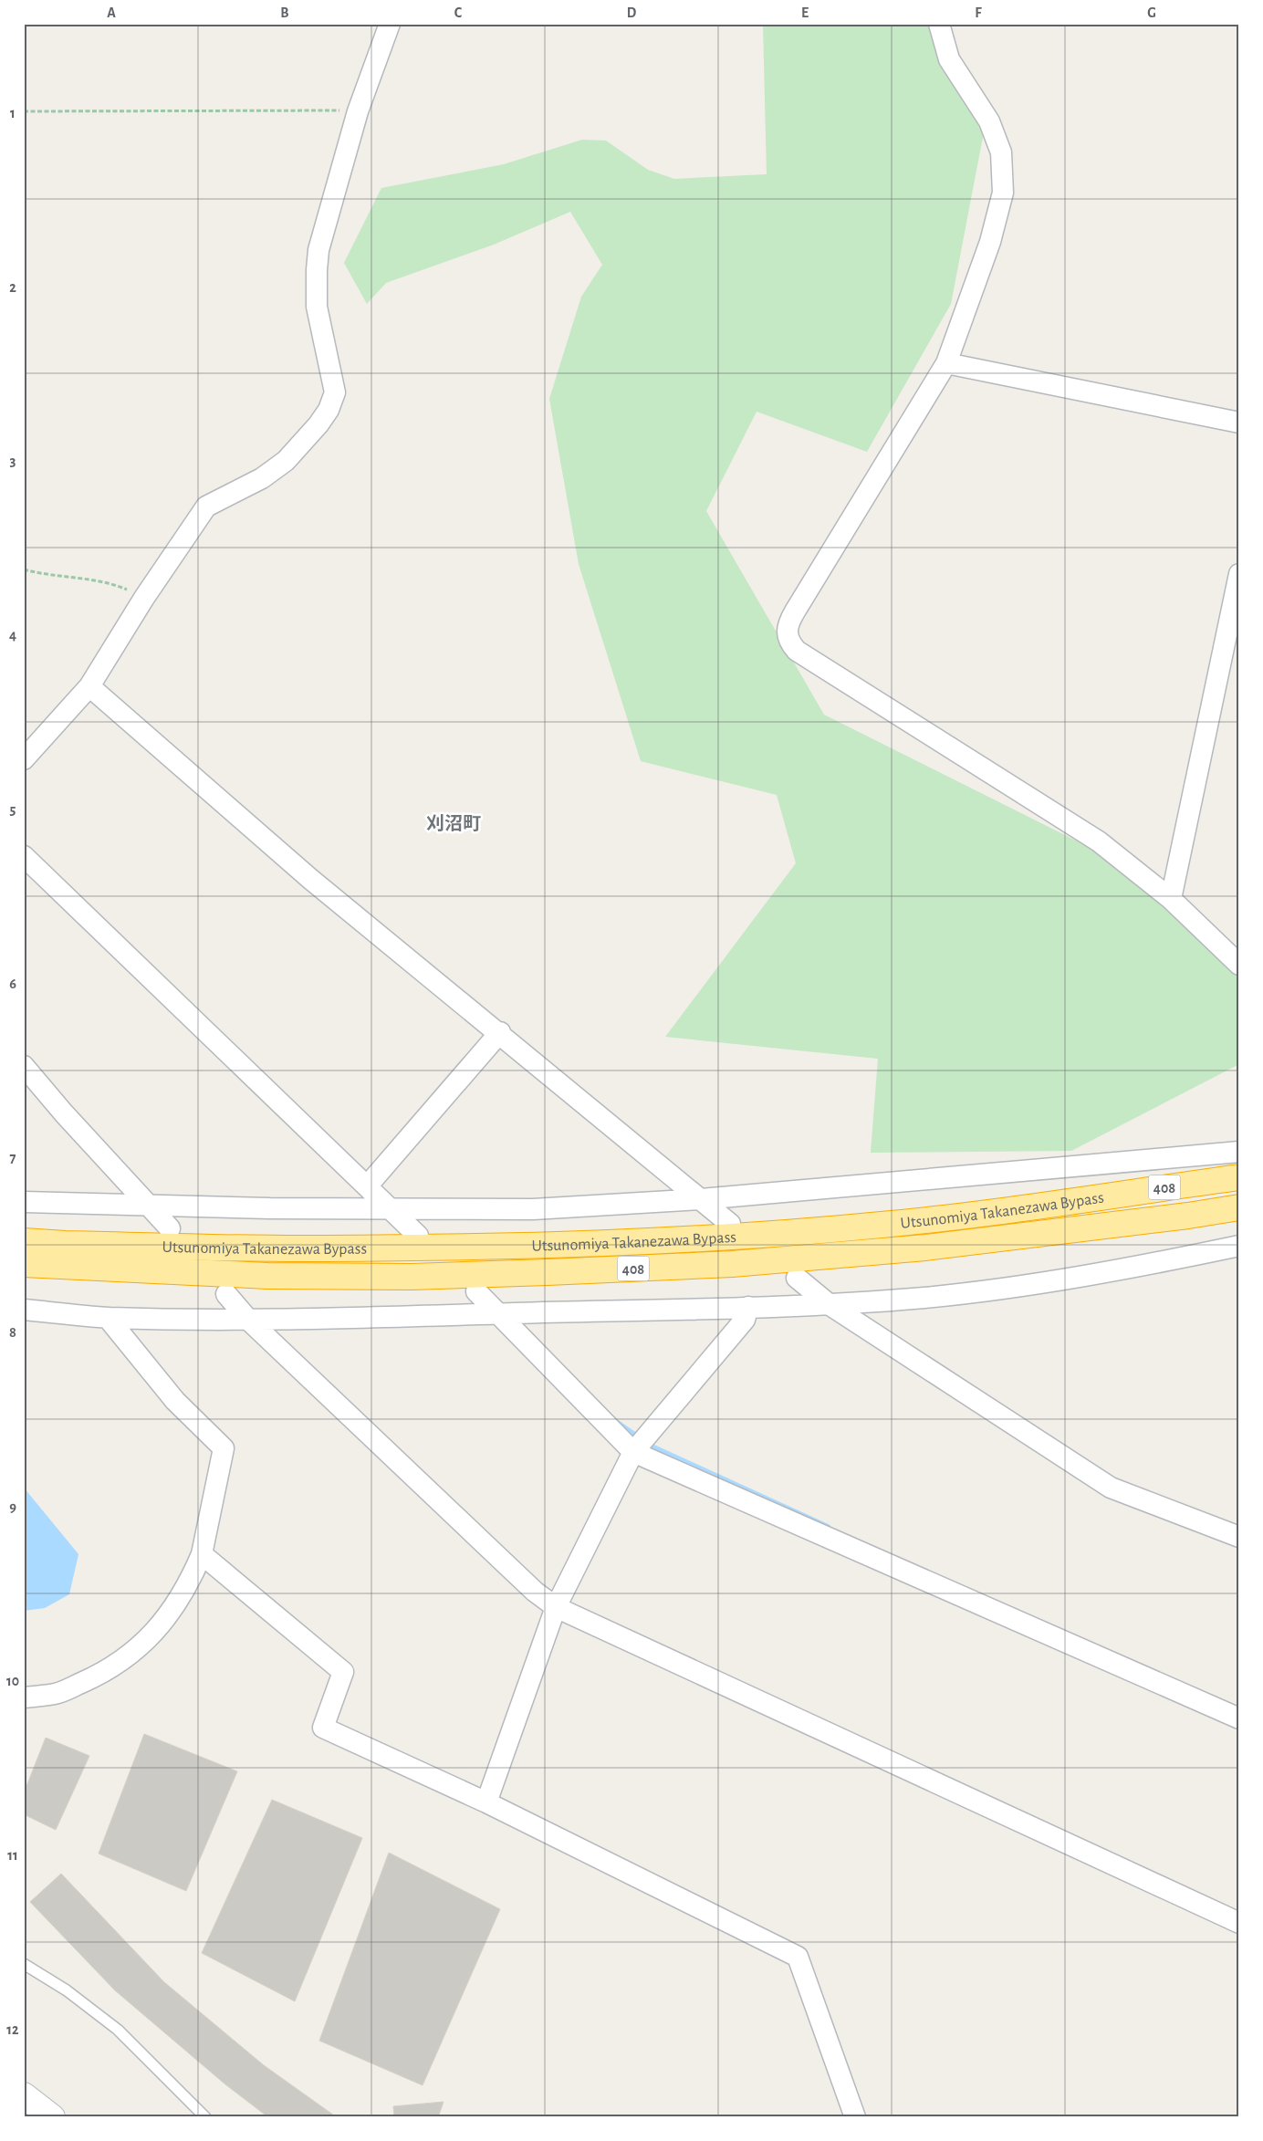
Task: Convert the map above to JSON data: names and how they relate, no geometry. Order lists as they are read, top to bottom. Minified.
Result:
{"streets":{"highway":["408","Utsunomiya Takanezawa Bypass"]},"districts":["刈沼町"],"grid":{"columns":["A","B","C","D","E","F","G"],"rows":["1","2","3","4","5","6","7","8","9","10","11","12"]}}
